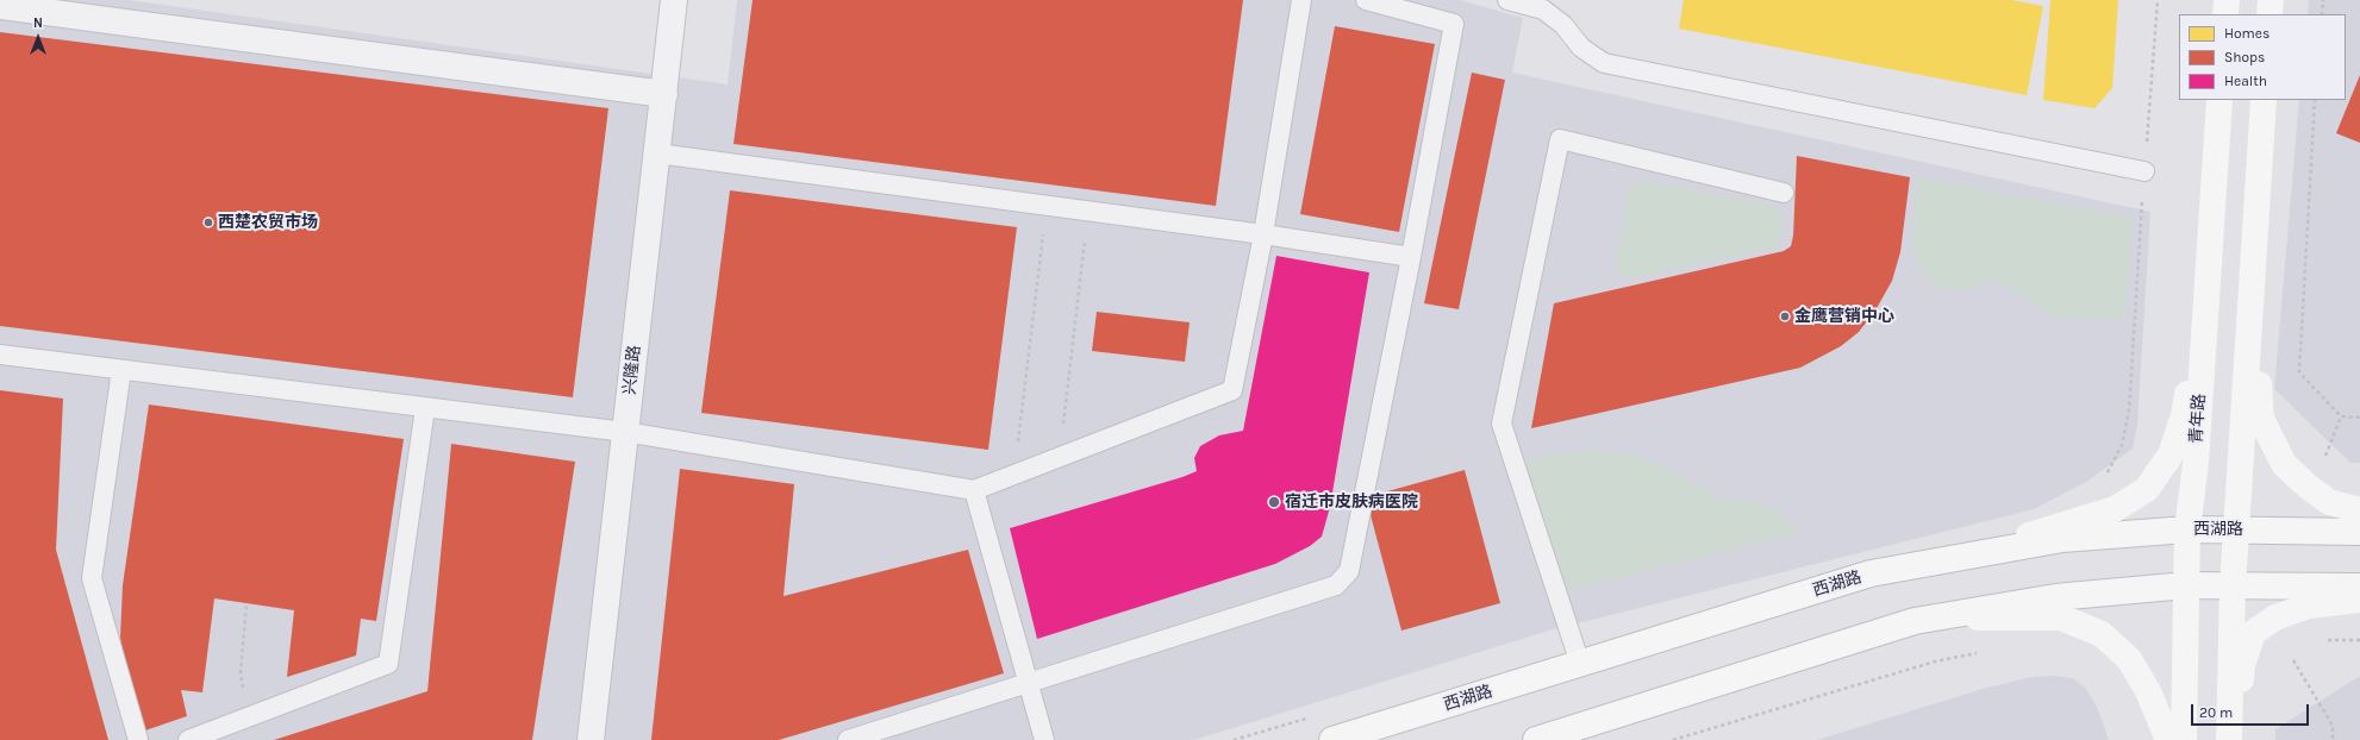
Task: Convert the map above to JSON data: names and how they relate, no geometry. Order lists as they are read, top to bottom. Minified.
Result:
{"streets":{"street":["兴隆路","青年路","西湖路"]},"crossings":[["青年路","西湖路"]],"places":["西楚农贸市场","金鹰营销中心","宿迁市皮肤病医院"],"legend":["Homes","Shops","Health"],"scale_bar":"20 m","north":"top"}
